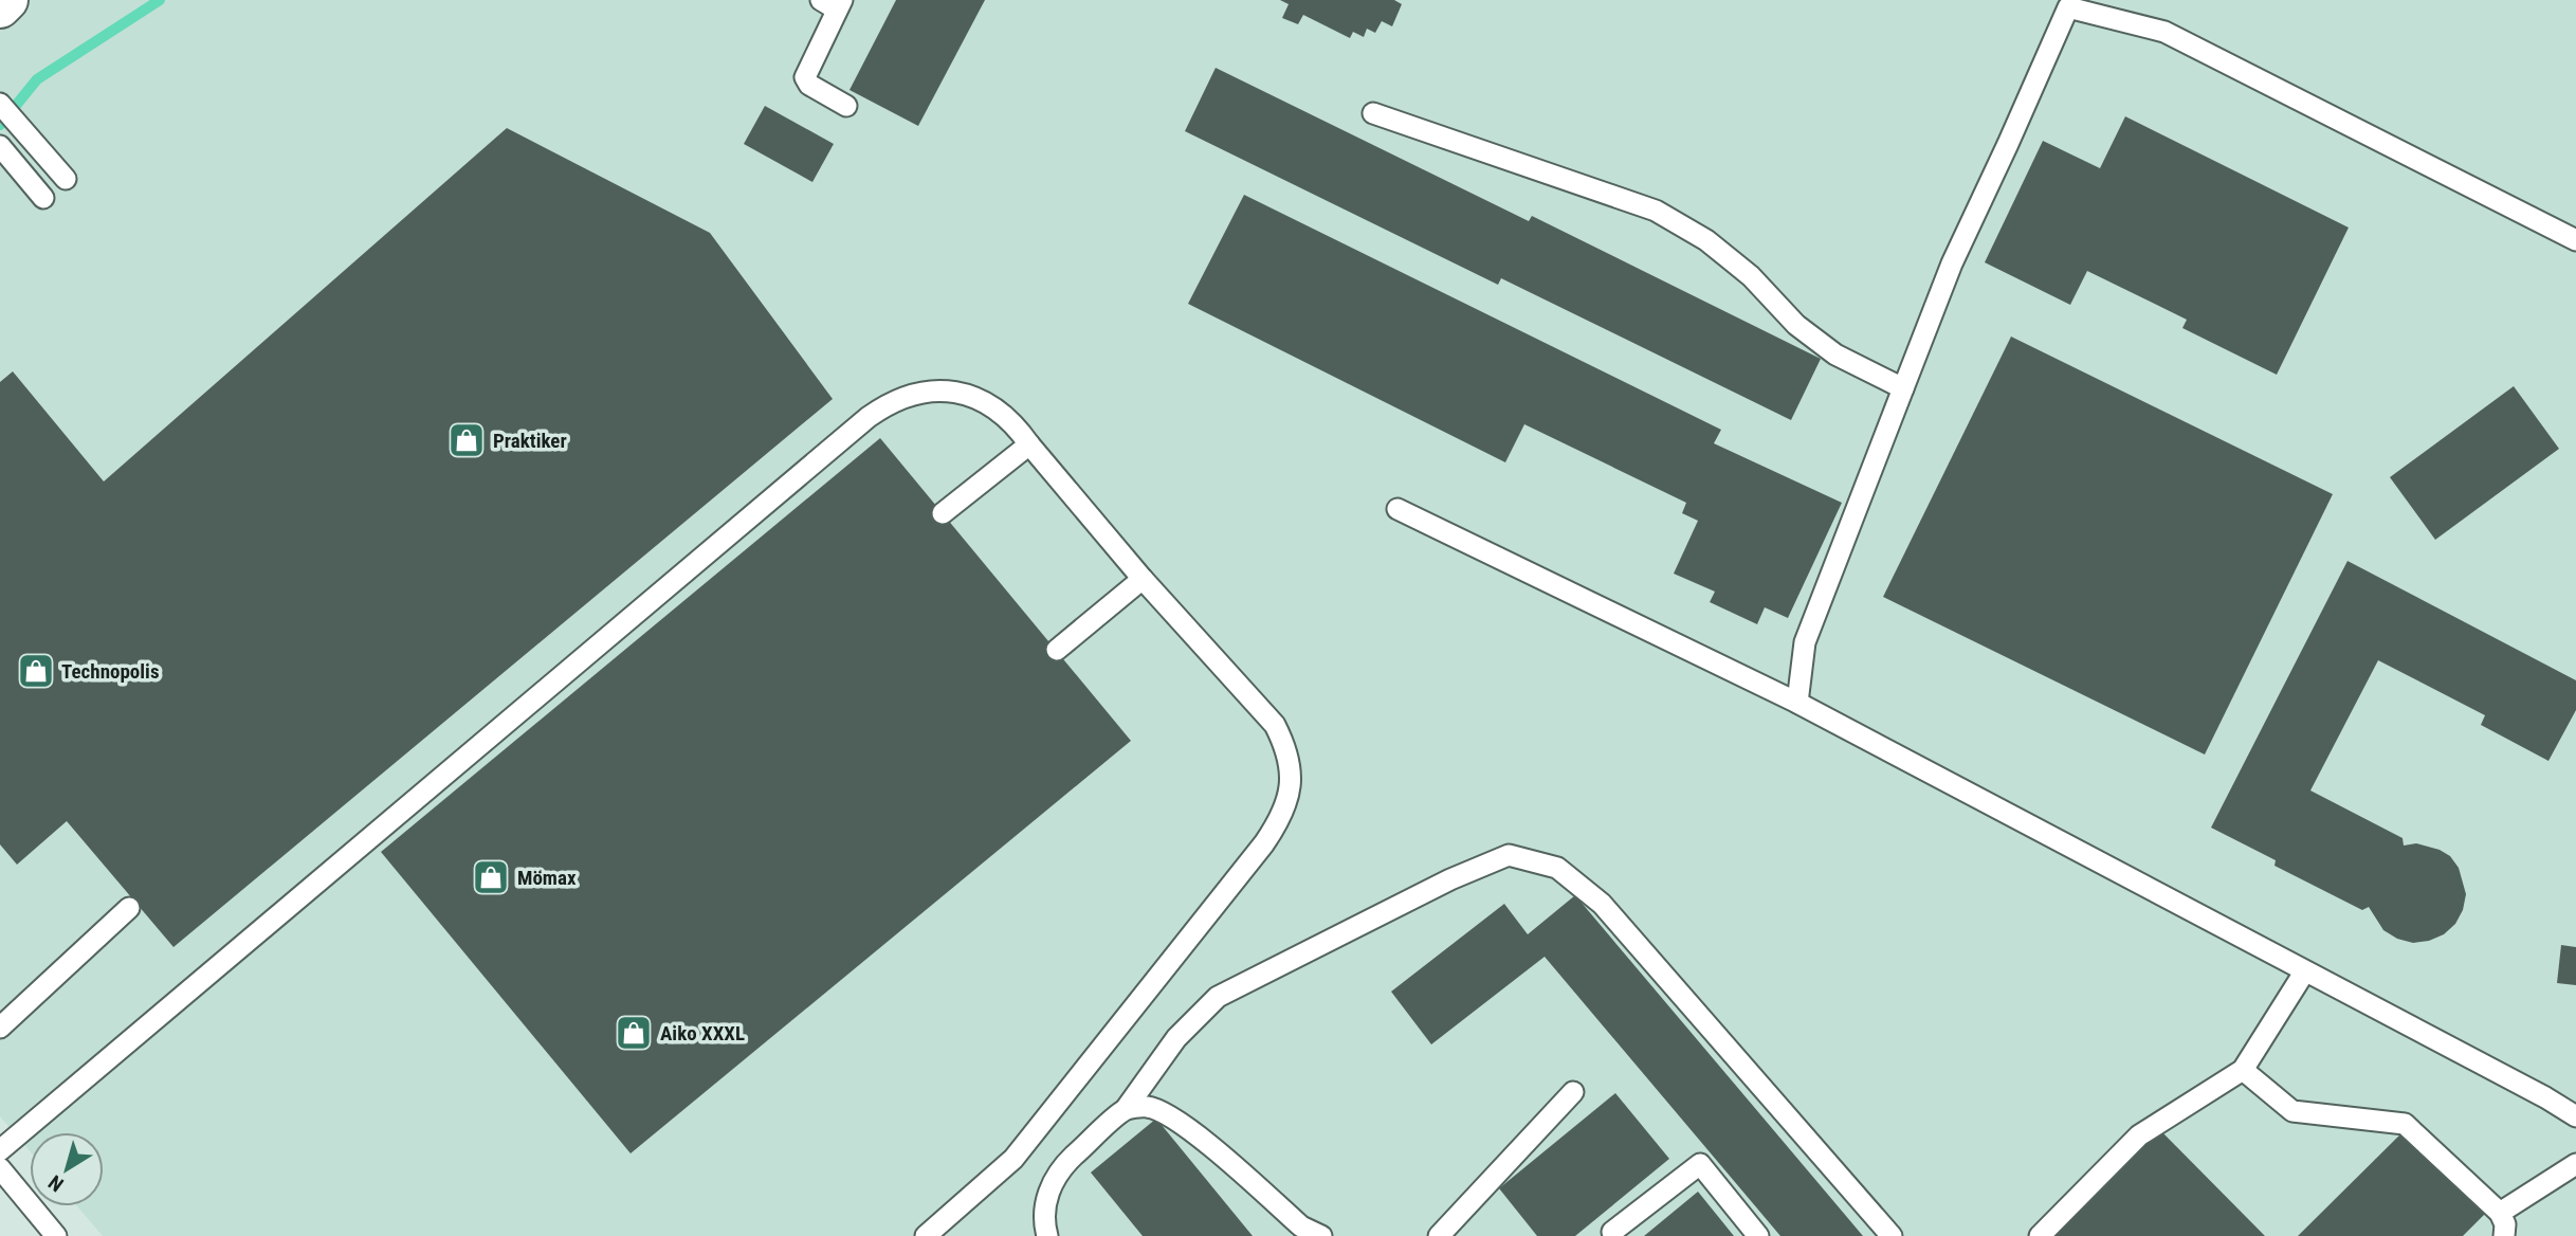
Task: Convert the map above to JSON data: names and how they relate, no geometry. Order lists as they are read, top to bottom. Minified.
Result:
{"places":{"shop":["Praktiker","Technopolis","Mömax","Aiko XXXL"]},"north":"bottom left"}
